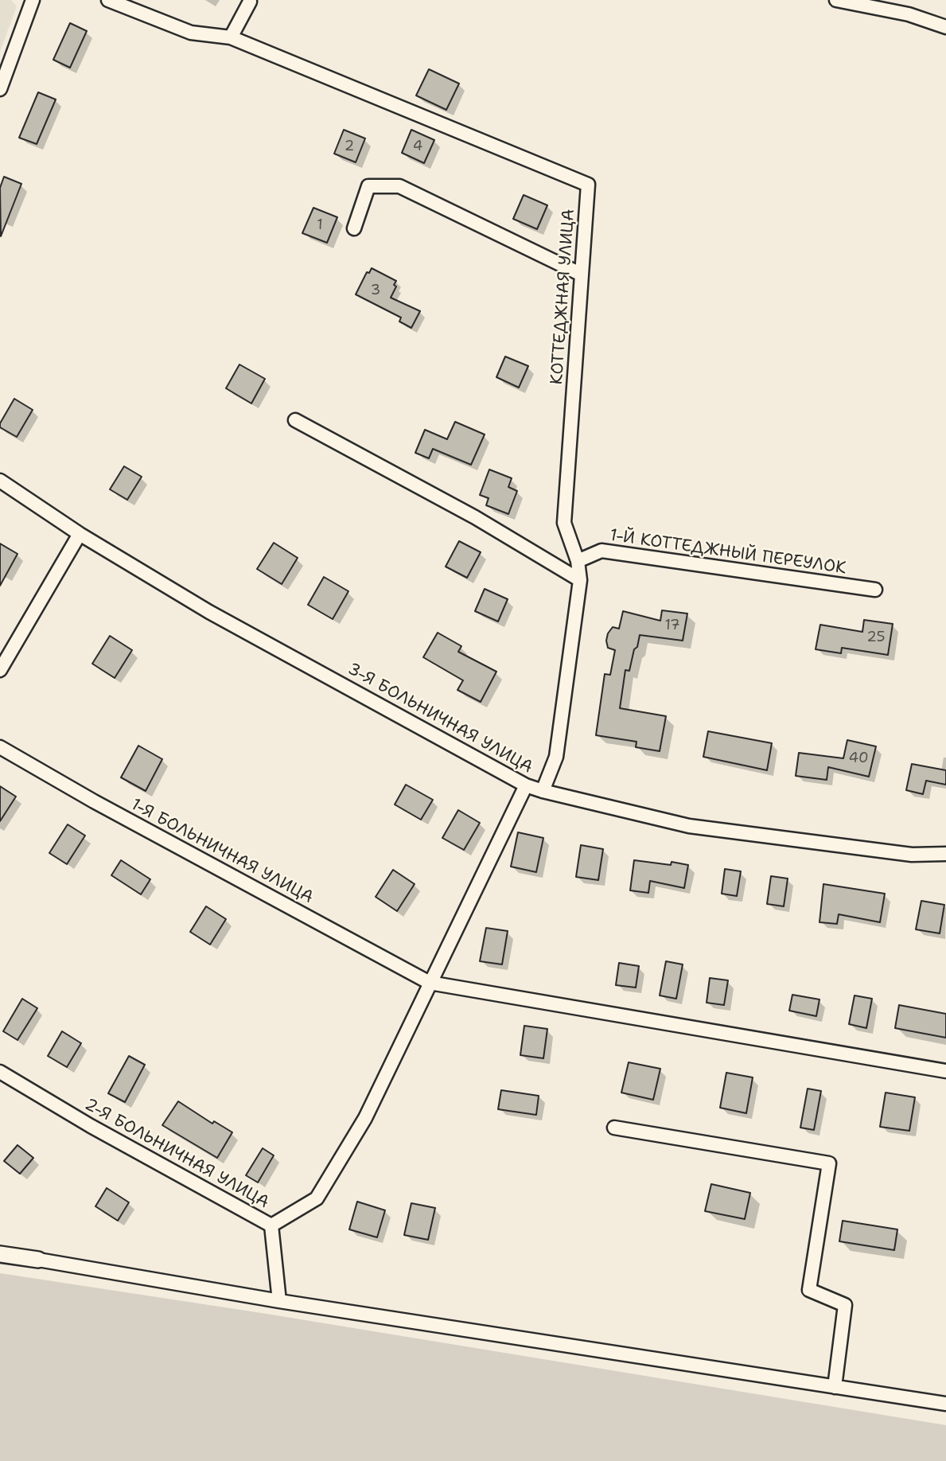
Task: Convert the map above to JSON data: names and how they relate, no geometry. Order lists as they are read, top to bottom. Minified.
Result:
{"streets":{"street":["КОТТЕДЖНАЯ УЛИЦА","1-Й КОТТЕДЖНЫЙ ПЕРЕУЛОК","3-Я БОЛЬНИЧНАЯ УЛИЦА","1-Я БОЛЬНИЧНАЯ УЛИЦА","2-Я БОЛЬНИЧНАЯ УЛИЦА"]},"crossings":[["КОТТЕДЖНАЯ УЛИЦА","1-Й КОТТЕДЖНЫЙ ПЕРЕУЛОК"],["КОТТЕДЖНАЯ УЛИЦА","3-Я БОЛЬНИЧНАЯ УЛИЦА"]],"house_numbers":["2","4","1","3","17","25","40"]}
